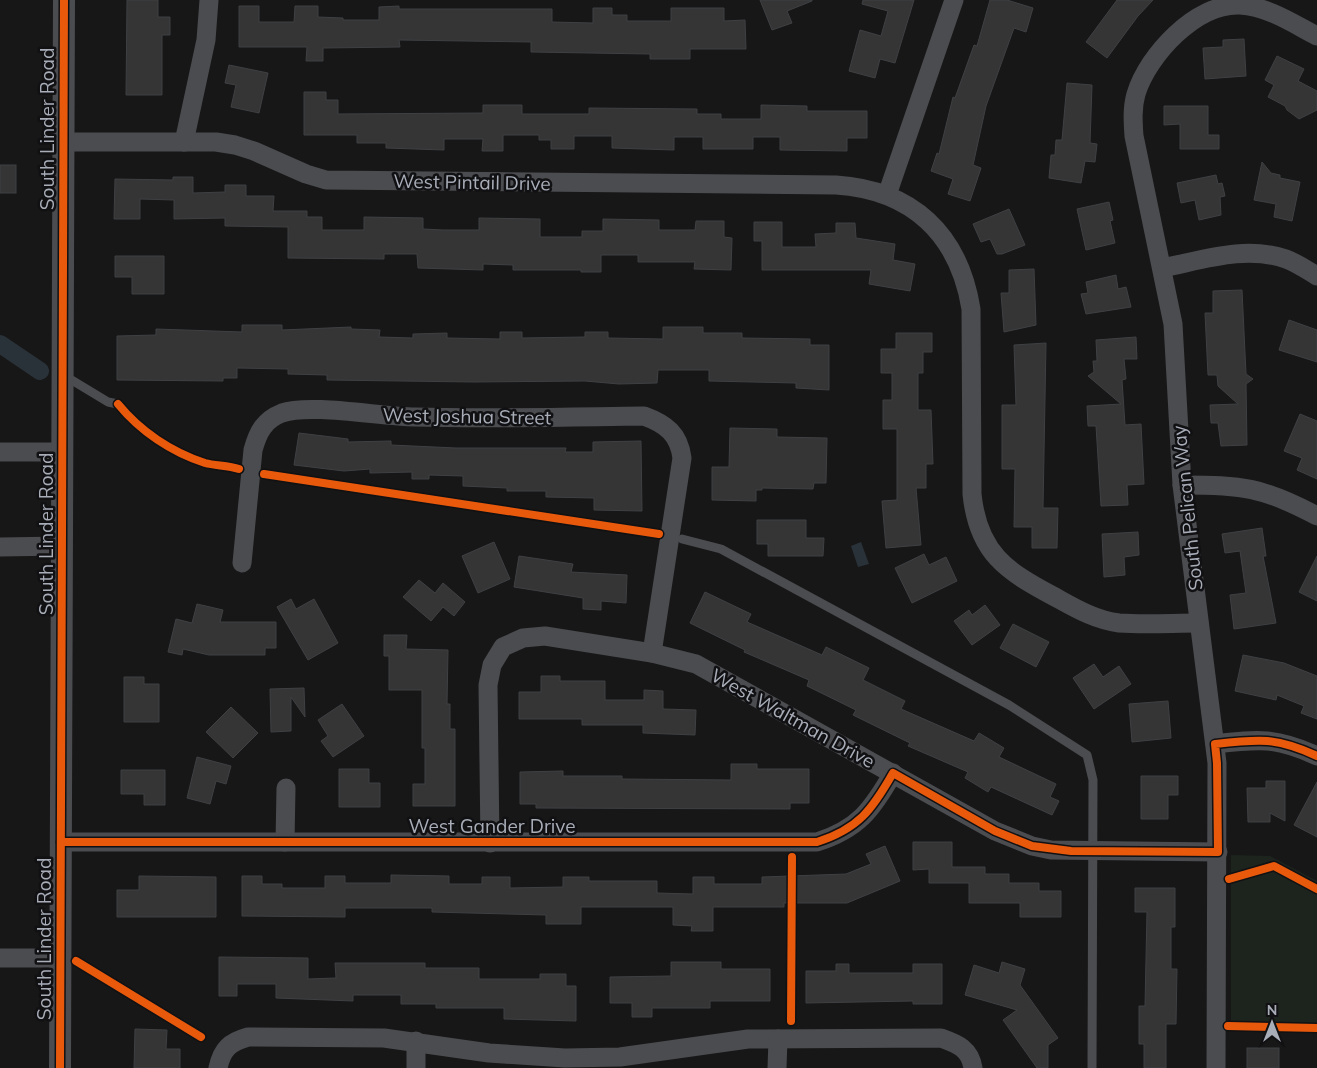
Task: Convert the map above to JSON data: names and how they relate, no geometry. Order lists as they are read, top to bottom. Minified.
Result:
{"streets":{"street":["South Linder Road","West Pintail Drive","West Joshua Street","South Pelican Way","West Waltman Drive","West Gander Drive"]},"crossings":[["South Linder Road","West Pintail Drive"],["South Linder Road","West Gander Drive"],["West Pintail Drive","South Pelican Way"],["West Joshua Street","West Waltman Drive"],["South Pelican Way","West Waltman Drive"],["West Waltman Drive","West Gander Drive"]],"north":"top"}
